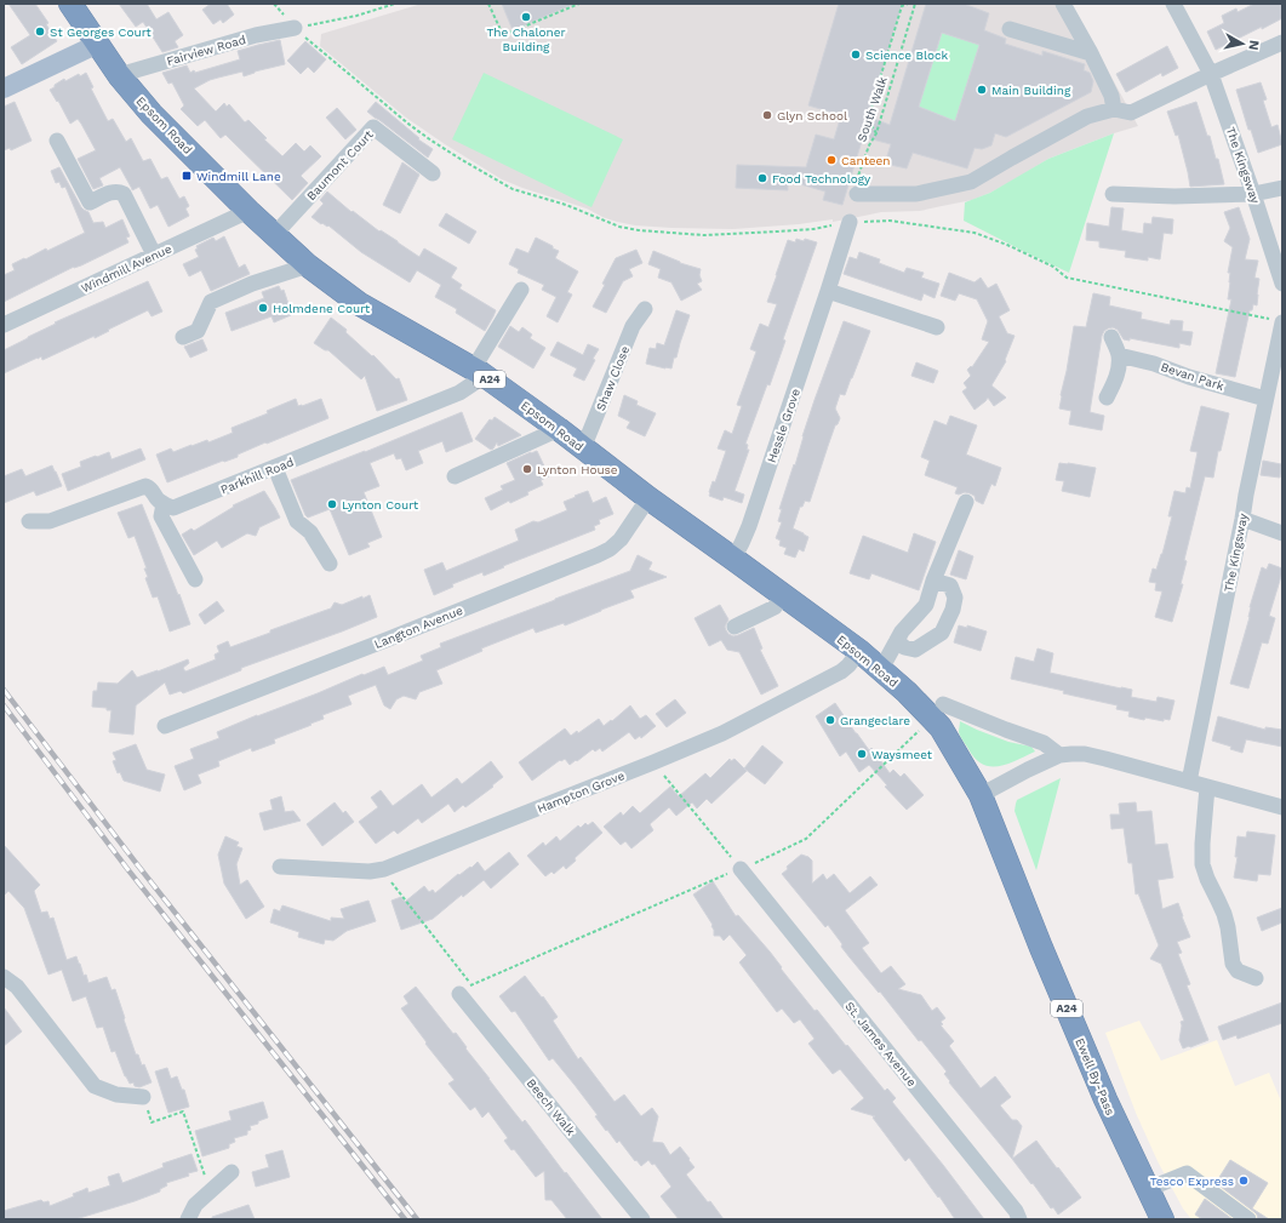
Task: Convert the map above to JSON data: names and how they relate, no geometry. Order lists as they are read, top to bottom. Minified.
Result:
{"streets":{"highway":["Epsom Road","A24","Ewell By-Pass"],"street":["Fairview Road","Baumont Court","The Kingsway","Windmill Avenue","Bevan Park","Shaw Close","Hessle Grove","Parkhill Road","Langton Avenue","Hampton Grove","St. James Avenue","Beech Walk"],"path":["South Walk"]},"crossings":[["Fairview Road","Epsom Road"],["Epsom Road","Baumont Court"],["Epsom Road","Windmill Avenue"],["Epsom Road","Shaw Close"],["Epsom Road","A24"],["Epsom Road","Hessle Grove"],["Epsom Road","Parkhill Road"],["Epsom Road","Langton Avenue"],["Epsom Road","Hampton Grove"],["Epsom Road","Ewell By-Pass"],["The Kingsway","Bevan Park"]],"places":{"other":["The Chaloner Building","St Georges Court","Science Block","Main Building","Glyn School","Canteen","Food Technology","Holmdene Court","Lynton House","Lynton Court","Grangeclare","Waysmeet","Tesco Express"],"transit":["Windmill Lane"]},"north":"right"}
